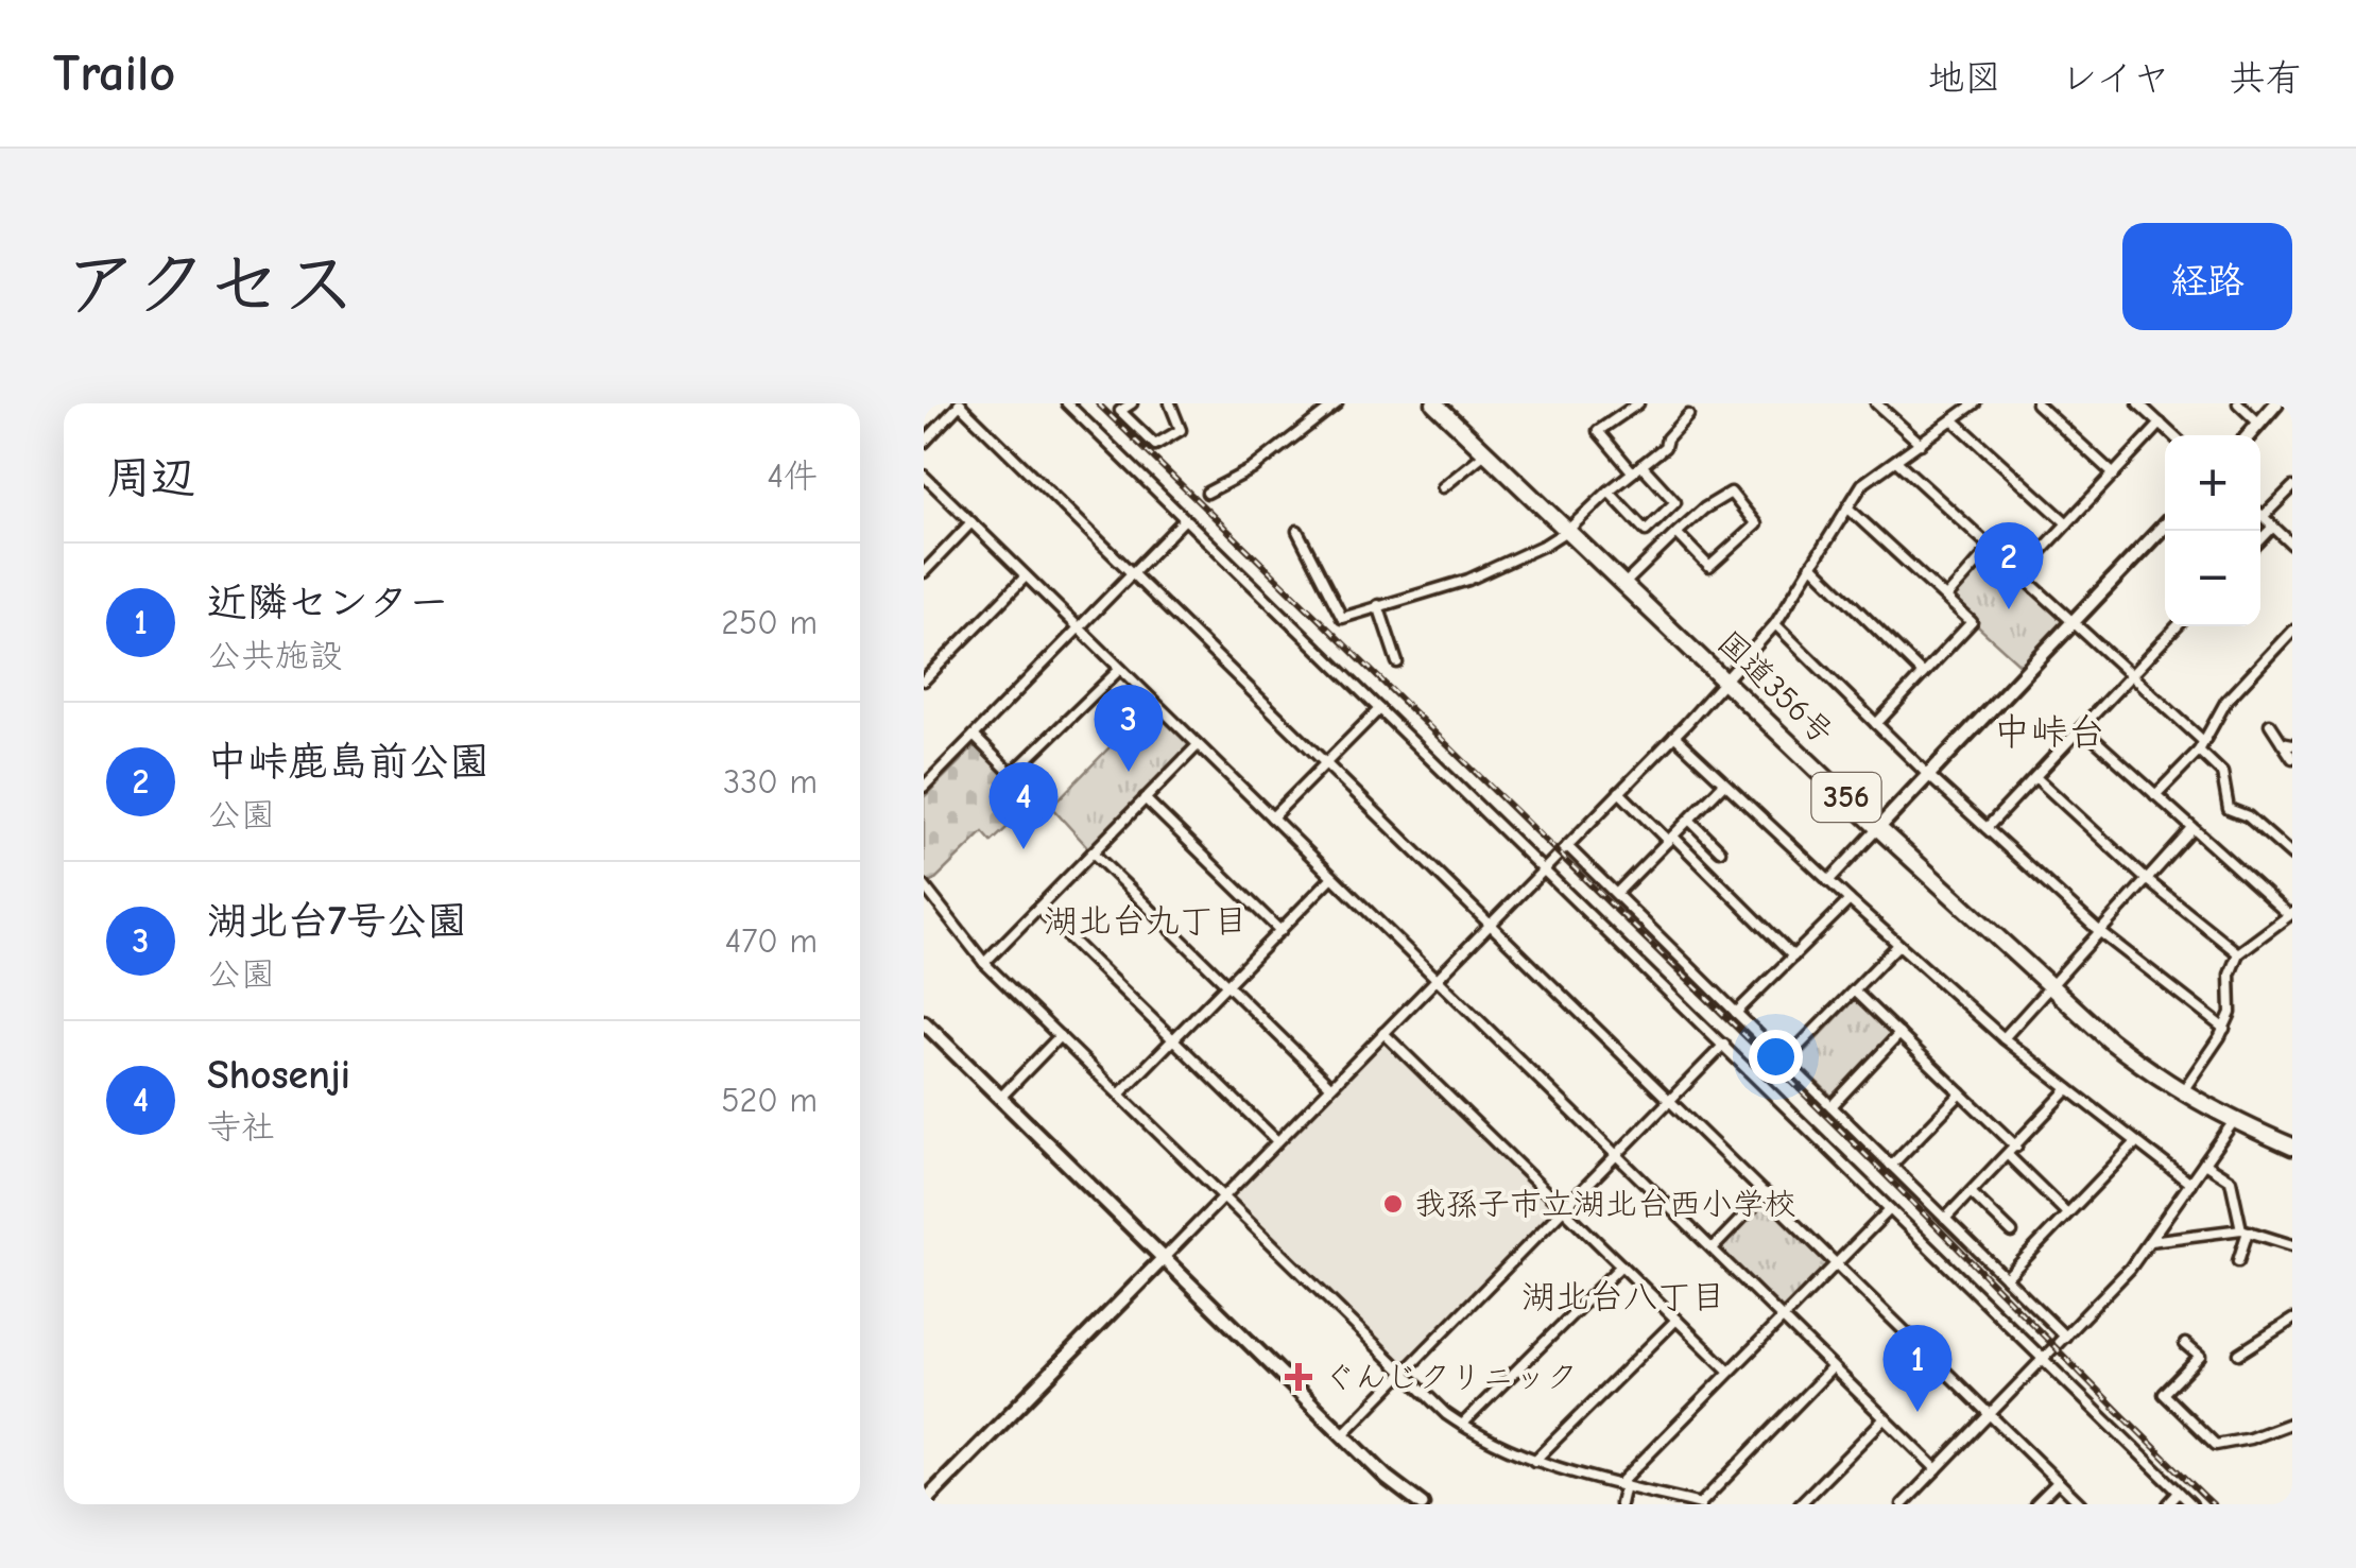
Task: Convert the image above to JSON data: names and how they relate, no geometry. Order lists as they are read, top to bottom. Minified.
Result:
{"streets":{"highway":["国道356号","356"]},"districts":["中峠台","湖北台九丁目","湖北台八丁目"],"places":{"other":["我孫子市立湖北台西小学校"],"health":["ぐんじクリニック"]},"page":{"header":"Trailo","nav":["地図","レイヤ","共有"],"title":"アクセス","buttons":"経路","heading":["周辺","4件"],"map_buttons":["+","−"],"pins":["2","3","4","1"],"list":[{"mark":"1","name":"近隣センター","note":"公共施設","value":"250 m"},{"mark":"2","name":"中峠鹿島前公園","note":"公園","value":"330 m"},{"mark":"3","name":"湖北台7号公園","note":"公園","value":"470 m"},{"mark":"4","name":"Shosenji","note":"寺社","value":"520 m"}]}}
